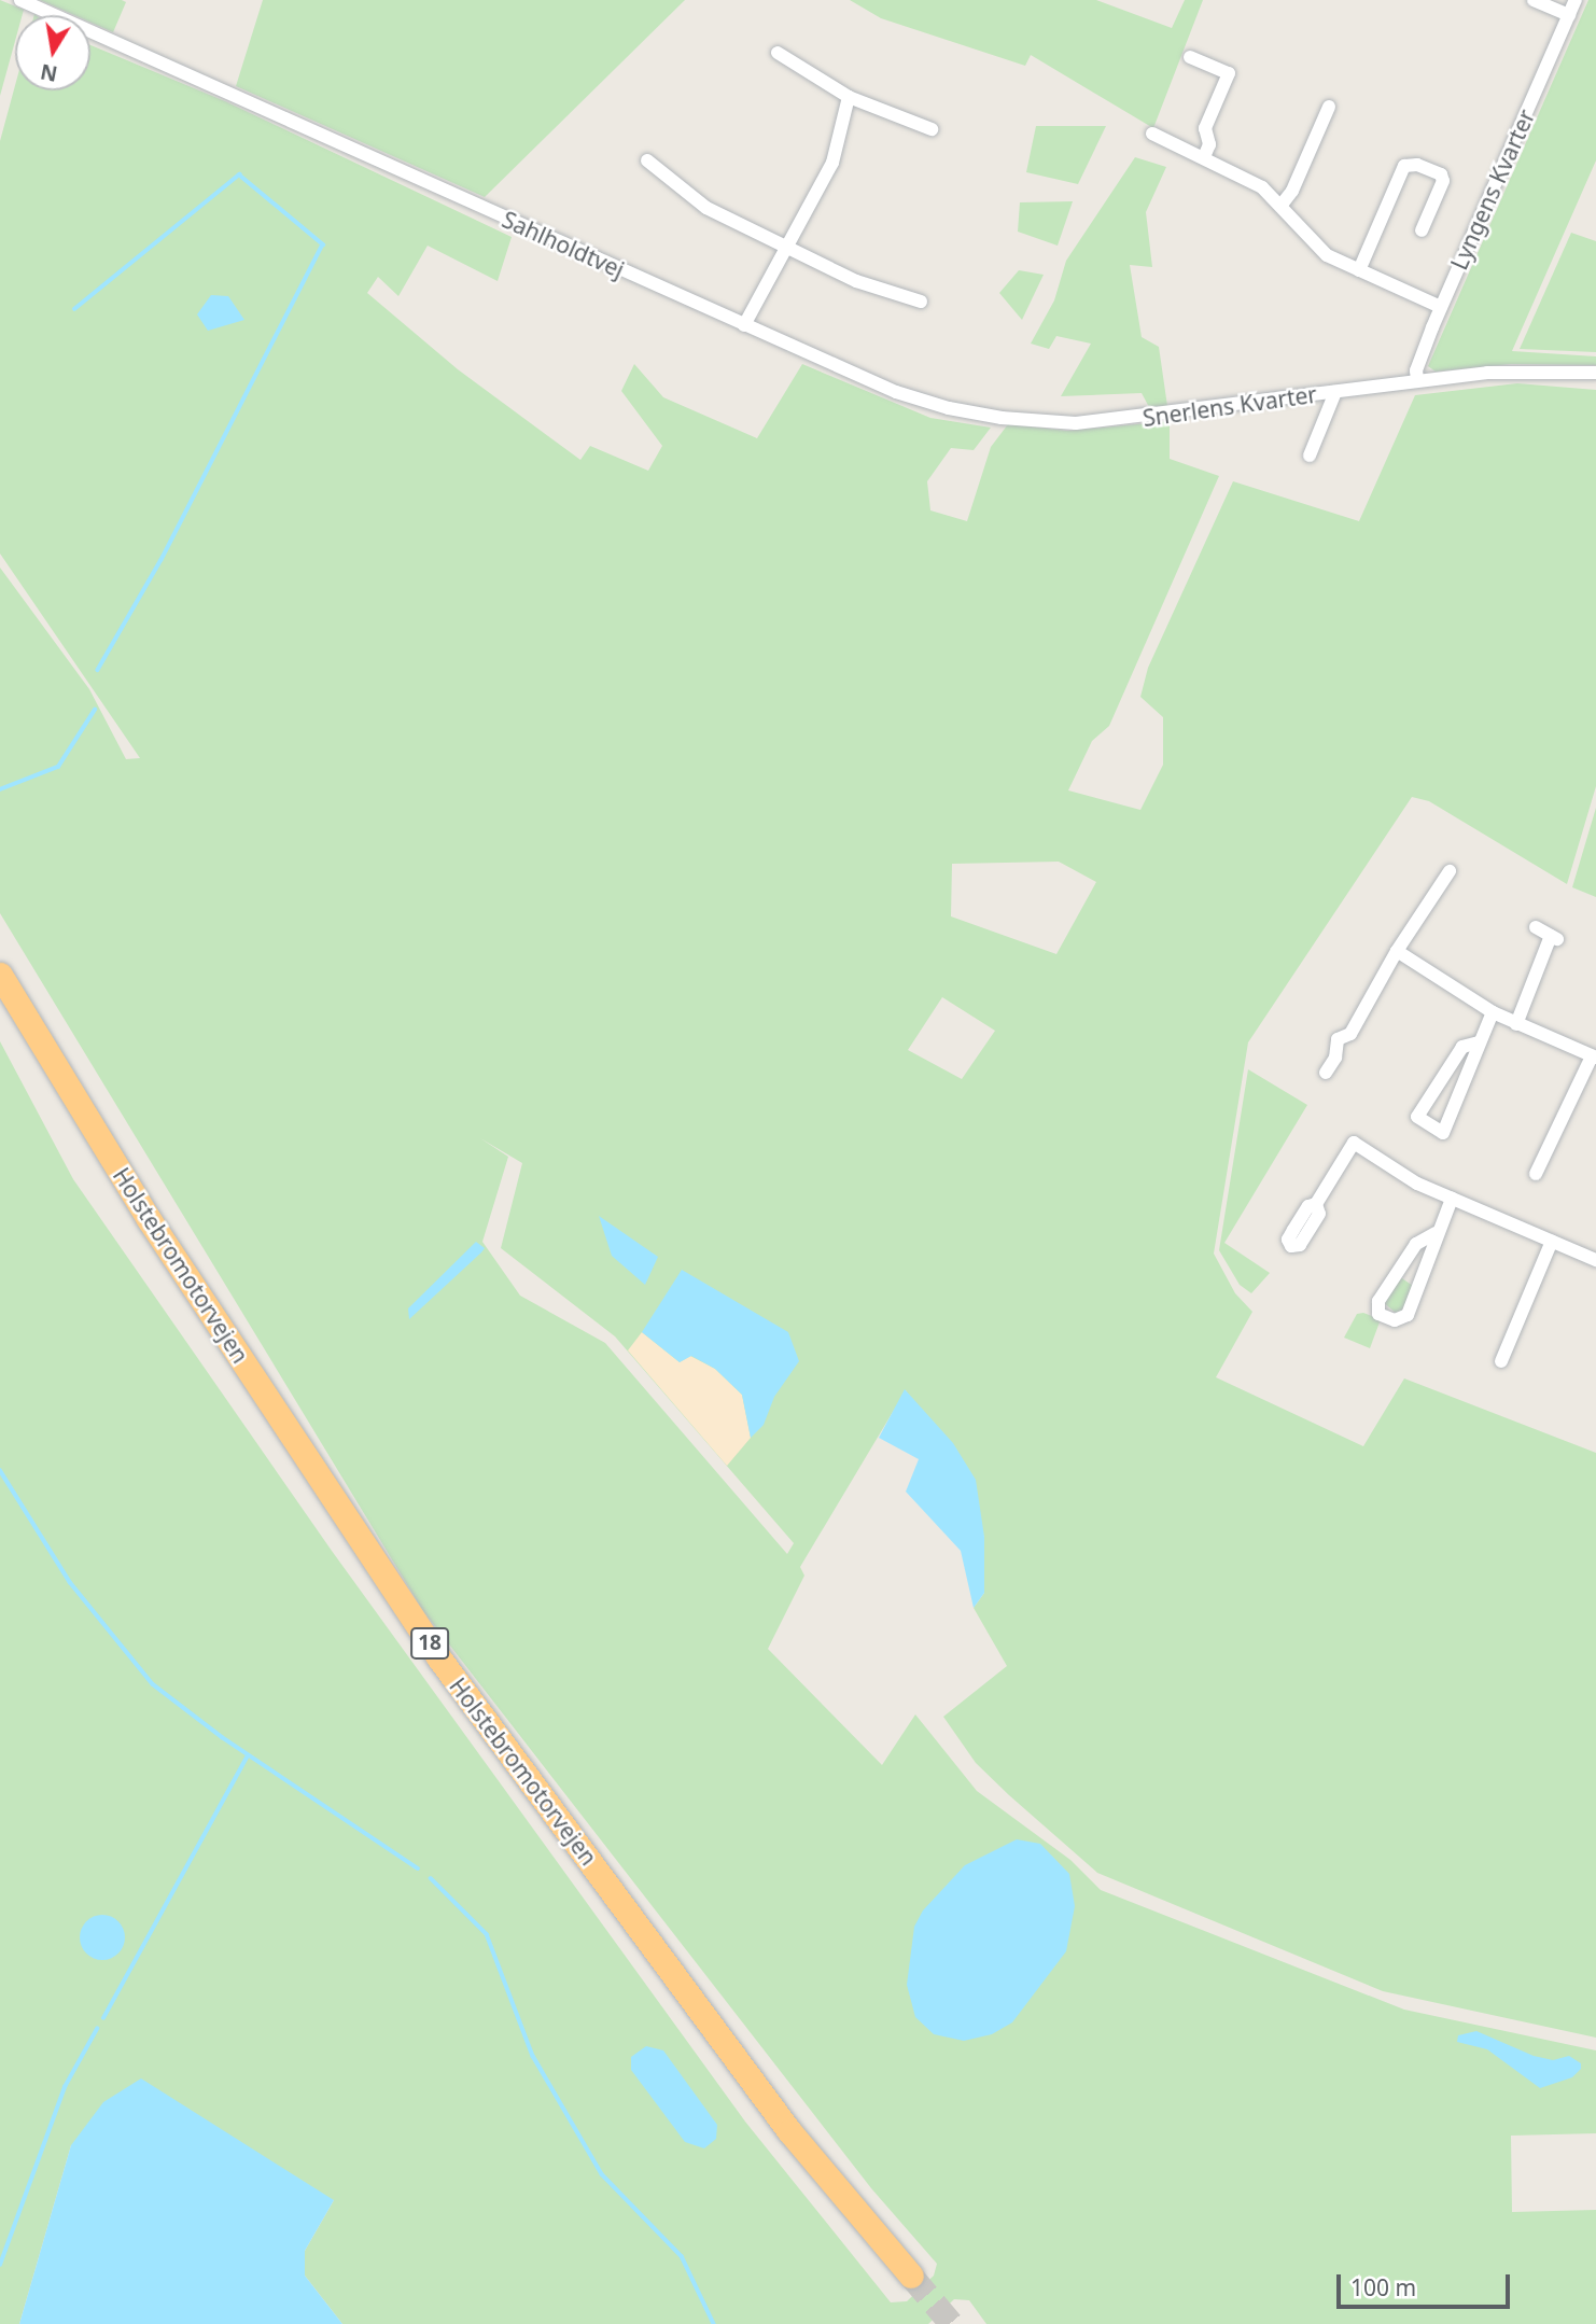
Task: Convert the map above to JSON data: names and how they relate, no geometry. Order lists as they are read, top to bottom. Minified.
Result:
{"streets":{"highway":["Holstebromotorvejen","18"],"street":["Lyngens Kvarter","Sahlholdtvej","Snerlens Kvarter"]},"crossings":[["Lyngens Kvarter","Snerlens Kvarter"],["Sahlholdtvej","Snerlens Kvarter"]],"scale_bar":"100 m","north":"bottom"}
